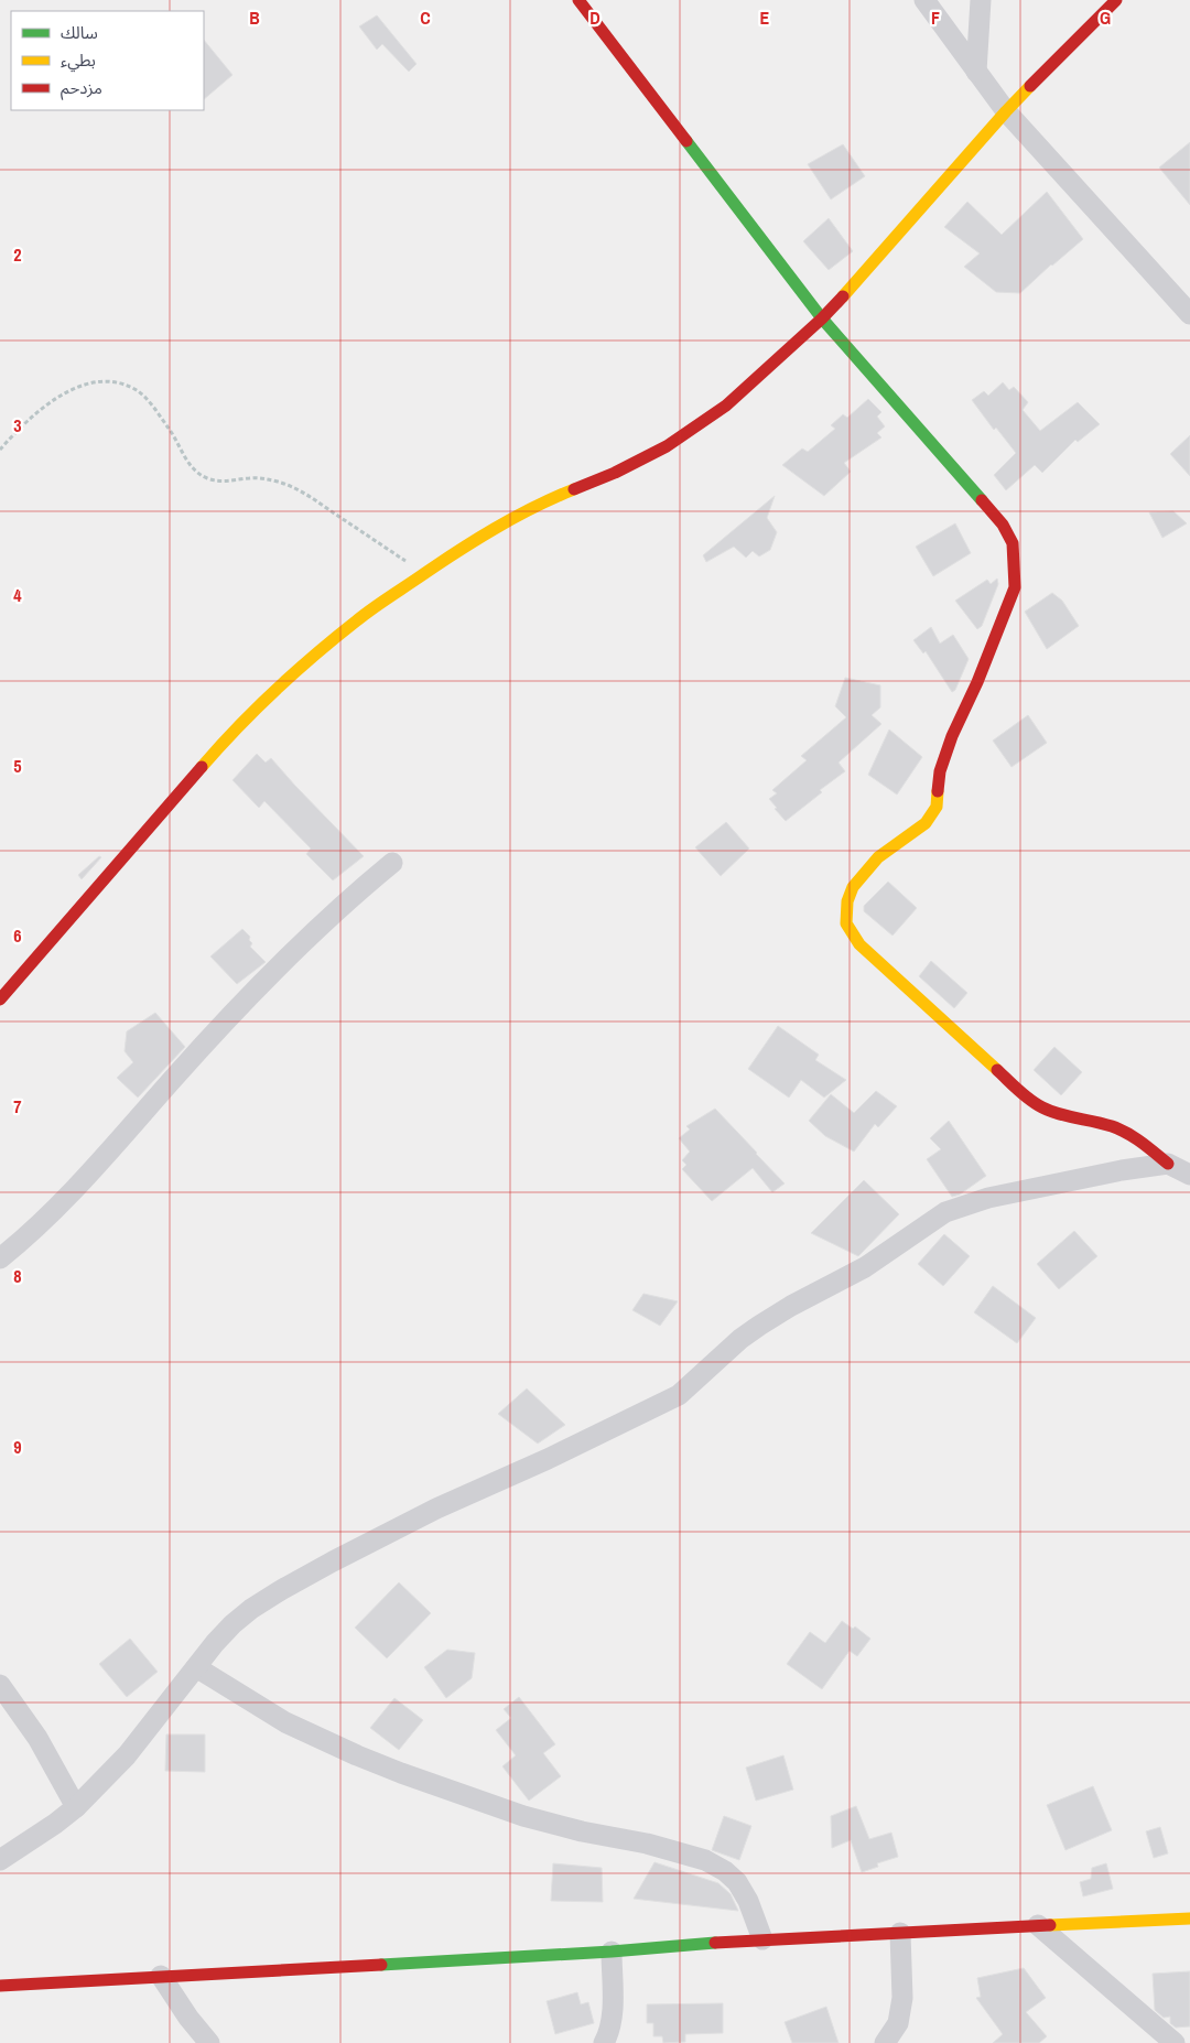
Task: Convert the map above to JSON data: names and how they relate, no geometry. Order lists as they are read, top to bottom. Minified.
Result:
{"legend":["سالك","بطيء","مزدحم"],"grid":{"columns":["B","C","D","E","F","G"],"rows":["2","3","4","5","6","7","8","9"]}}
